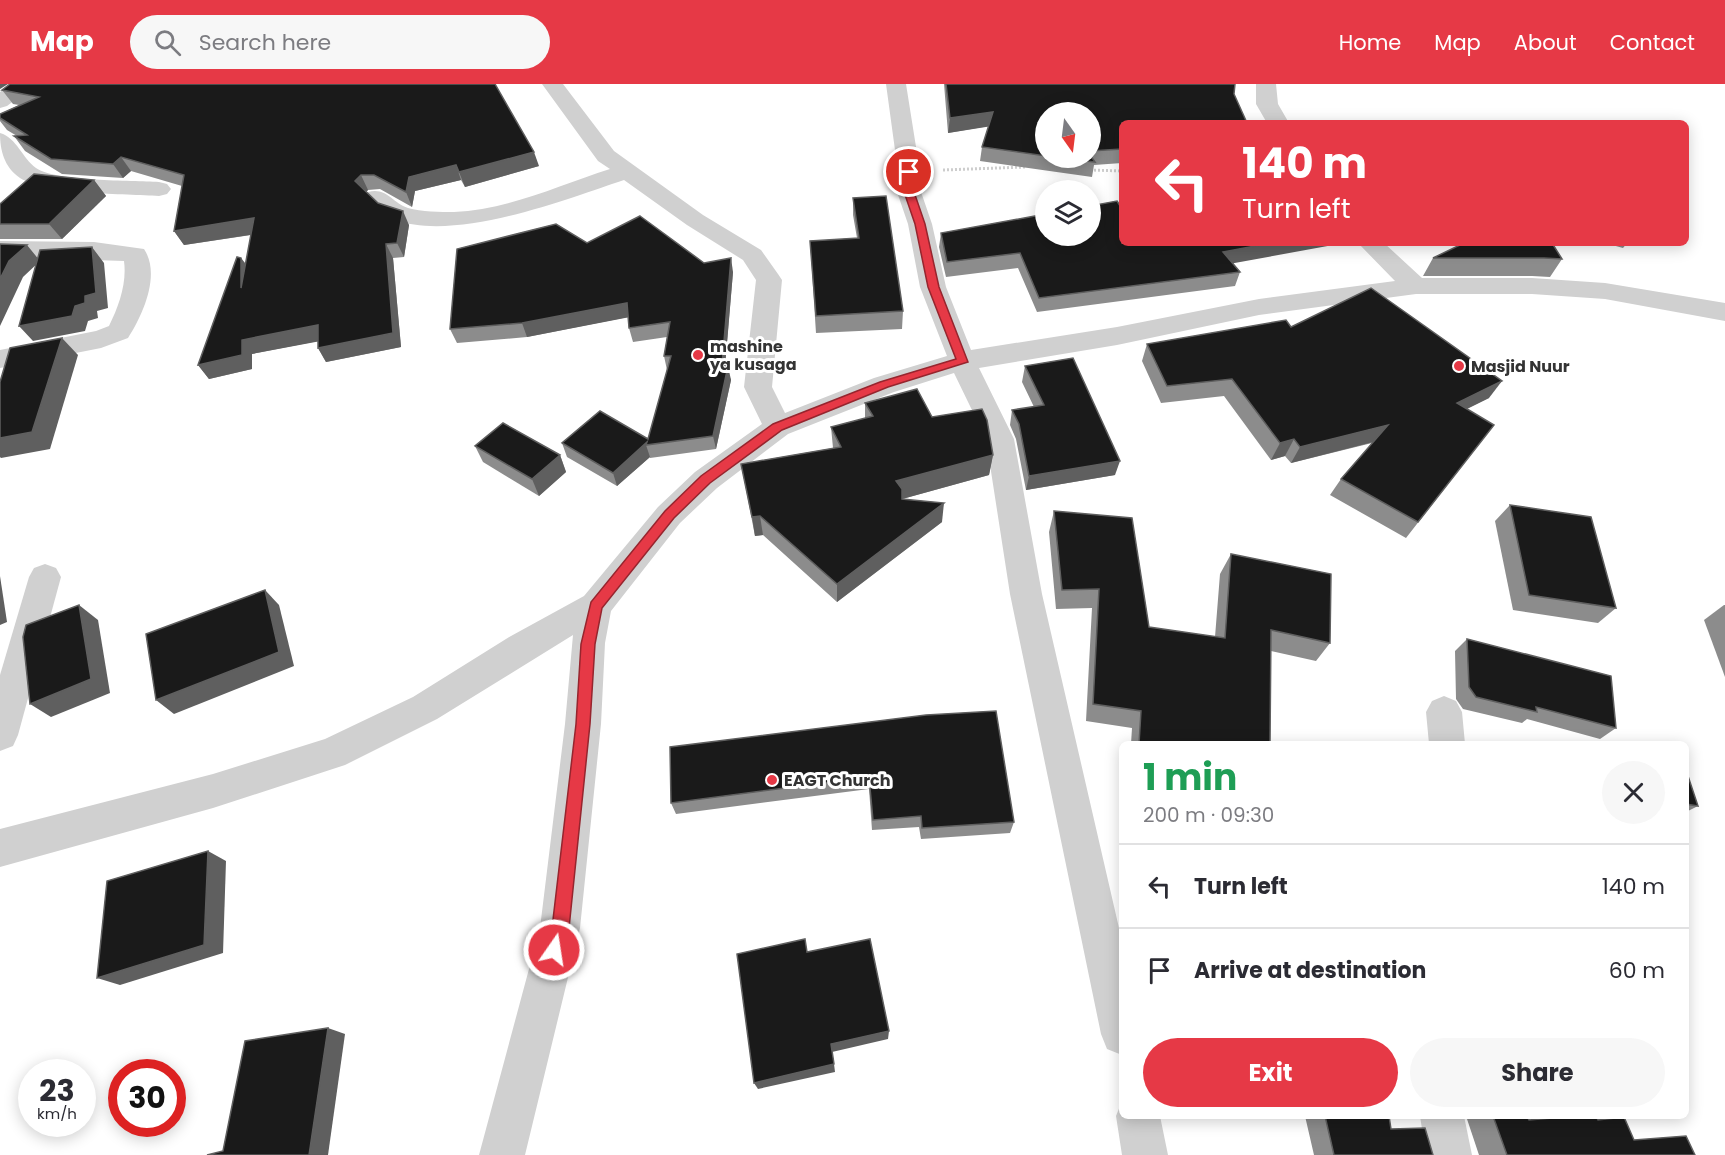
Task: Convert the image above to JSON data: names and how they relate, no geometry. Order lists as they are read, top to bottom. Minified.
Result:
{"places":["mashine ya kusaga","Masjid Nuur","EAGT Church"],"north":"bottom","page":{"header":"Map","search":"Search here","nav":["Home","Map","About","Contact"],"turn":["140 m","Turn left"],"heading":["1 min","200 m · 09:30"],"list":[{"name":"Turn left","value":"140 m"},{"name":"Arrive at destination","value":"60 m"}],"buttons":["Exit","Share"],"speed":"23 km/h","limit":"30"}}
